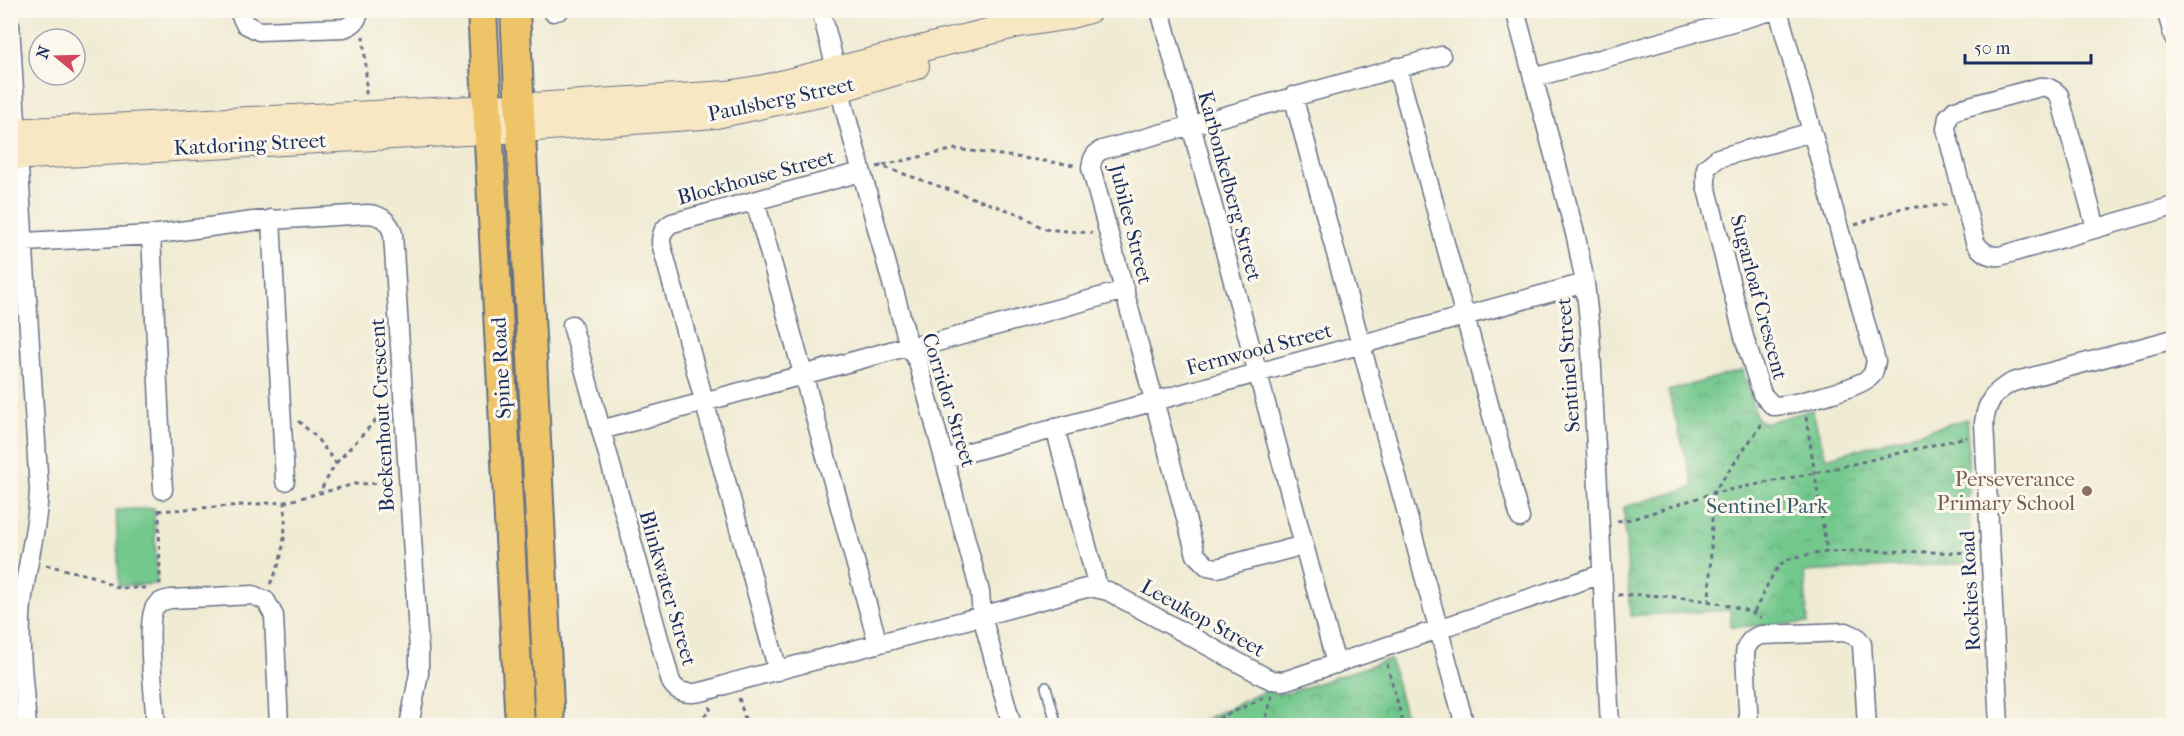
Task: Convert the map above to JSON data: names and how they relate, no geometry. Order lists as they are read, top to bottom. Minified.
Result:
{"streets":{"main road":["Spine Road"],"street":["Paulsberg Street","Katdoring Street","Blockhouse Street","Karbonkelberg Street","Jubilee Street","Sugarloaf Crescent","Fernwood Street","Sentinel Street","Corridor Street","Boekenhout Crescent","Blinkwater Street","Rockies Road","Leeukop Street"]},"crossings":[["Paulsberg Street","Katdoring Street"],["Paulsberg Street","Spine Road"],["Paulsberg Street","Corridor Street"],["Katdoring Street","Spine Road"],["Blockhouse Street","Corridor Street"],["Karbonkelberg Street","Jubilee Street"],["Karbonkelberg Street","Fernwood Street"],["Karbonkelberg Street","Leeukop Street"],["Jubilee Street","Fernwood Street"],["Fernwood Street","Sentinel Street"],["Fernwood Street","Corridor Street"],["Sentinel Street","Leeukop Street"]],"parks":["Sentinel Park"],"places":["Perseverance Primary School"],"scale_bar":"50 m","north":"left"}
